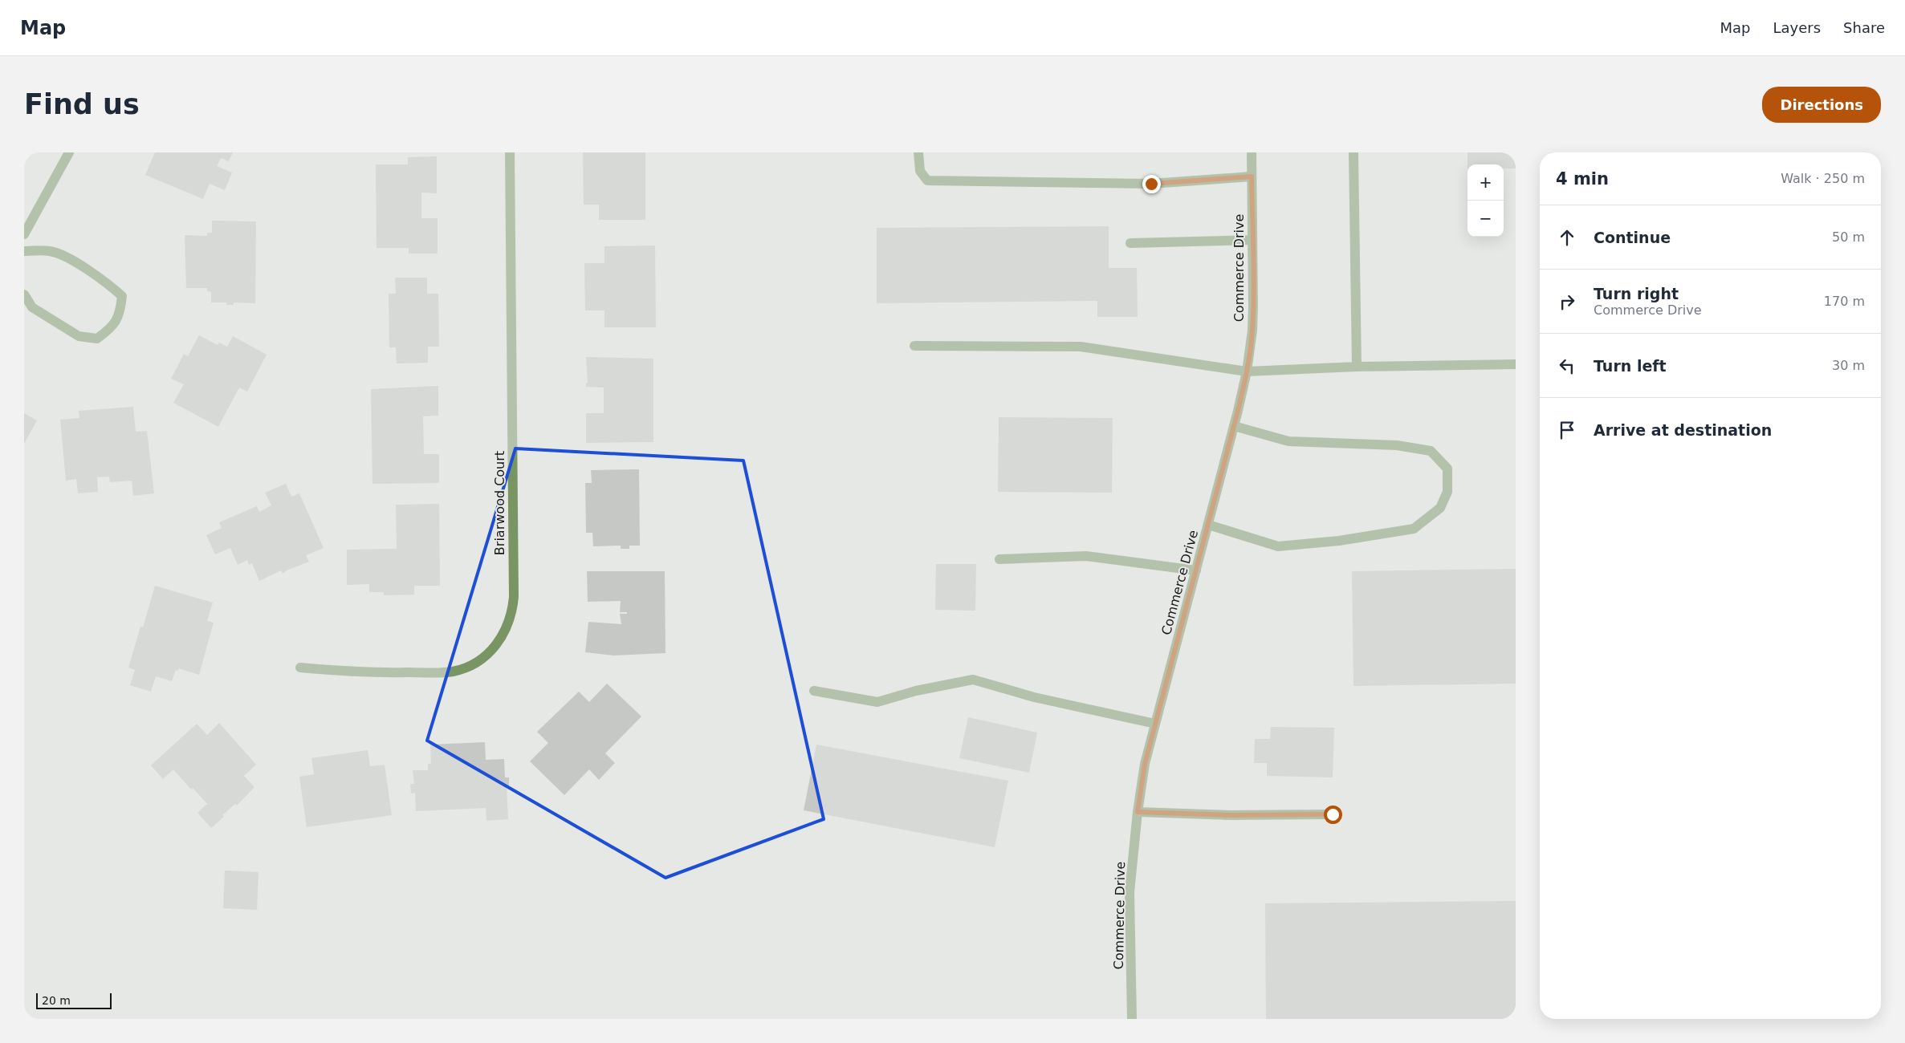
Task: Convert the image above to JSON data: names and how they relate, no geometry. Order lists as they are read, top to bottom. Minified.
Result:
{"streets":{"street":["Commerce Drive","Briarwood Court"]},"scale_bar":"20 m","page":{"header":"Map","nav":["Map","Layers","Share"],"buttons":"Directions","title":"Find us","heading":["4 min","Walk · 250 m"],"map_buttons":["+","−"],"list":[["Continue","50 m"],["Turn right","Commerce Drive","170 m"],["Turn left","30 m"],"Arrive at destination"],"scale":"20 m"}}
